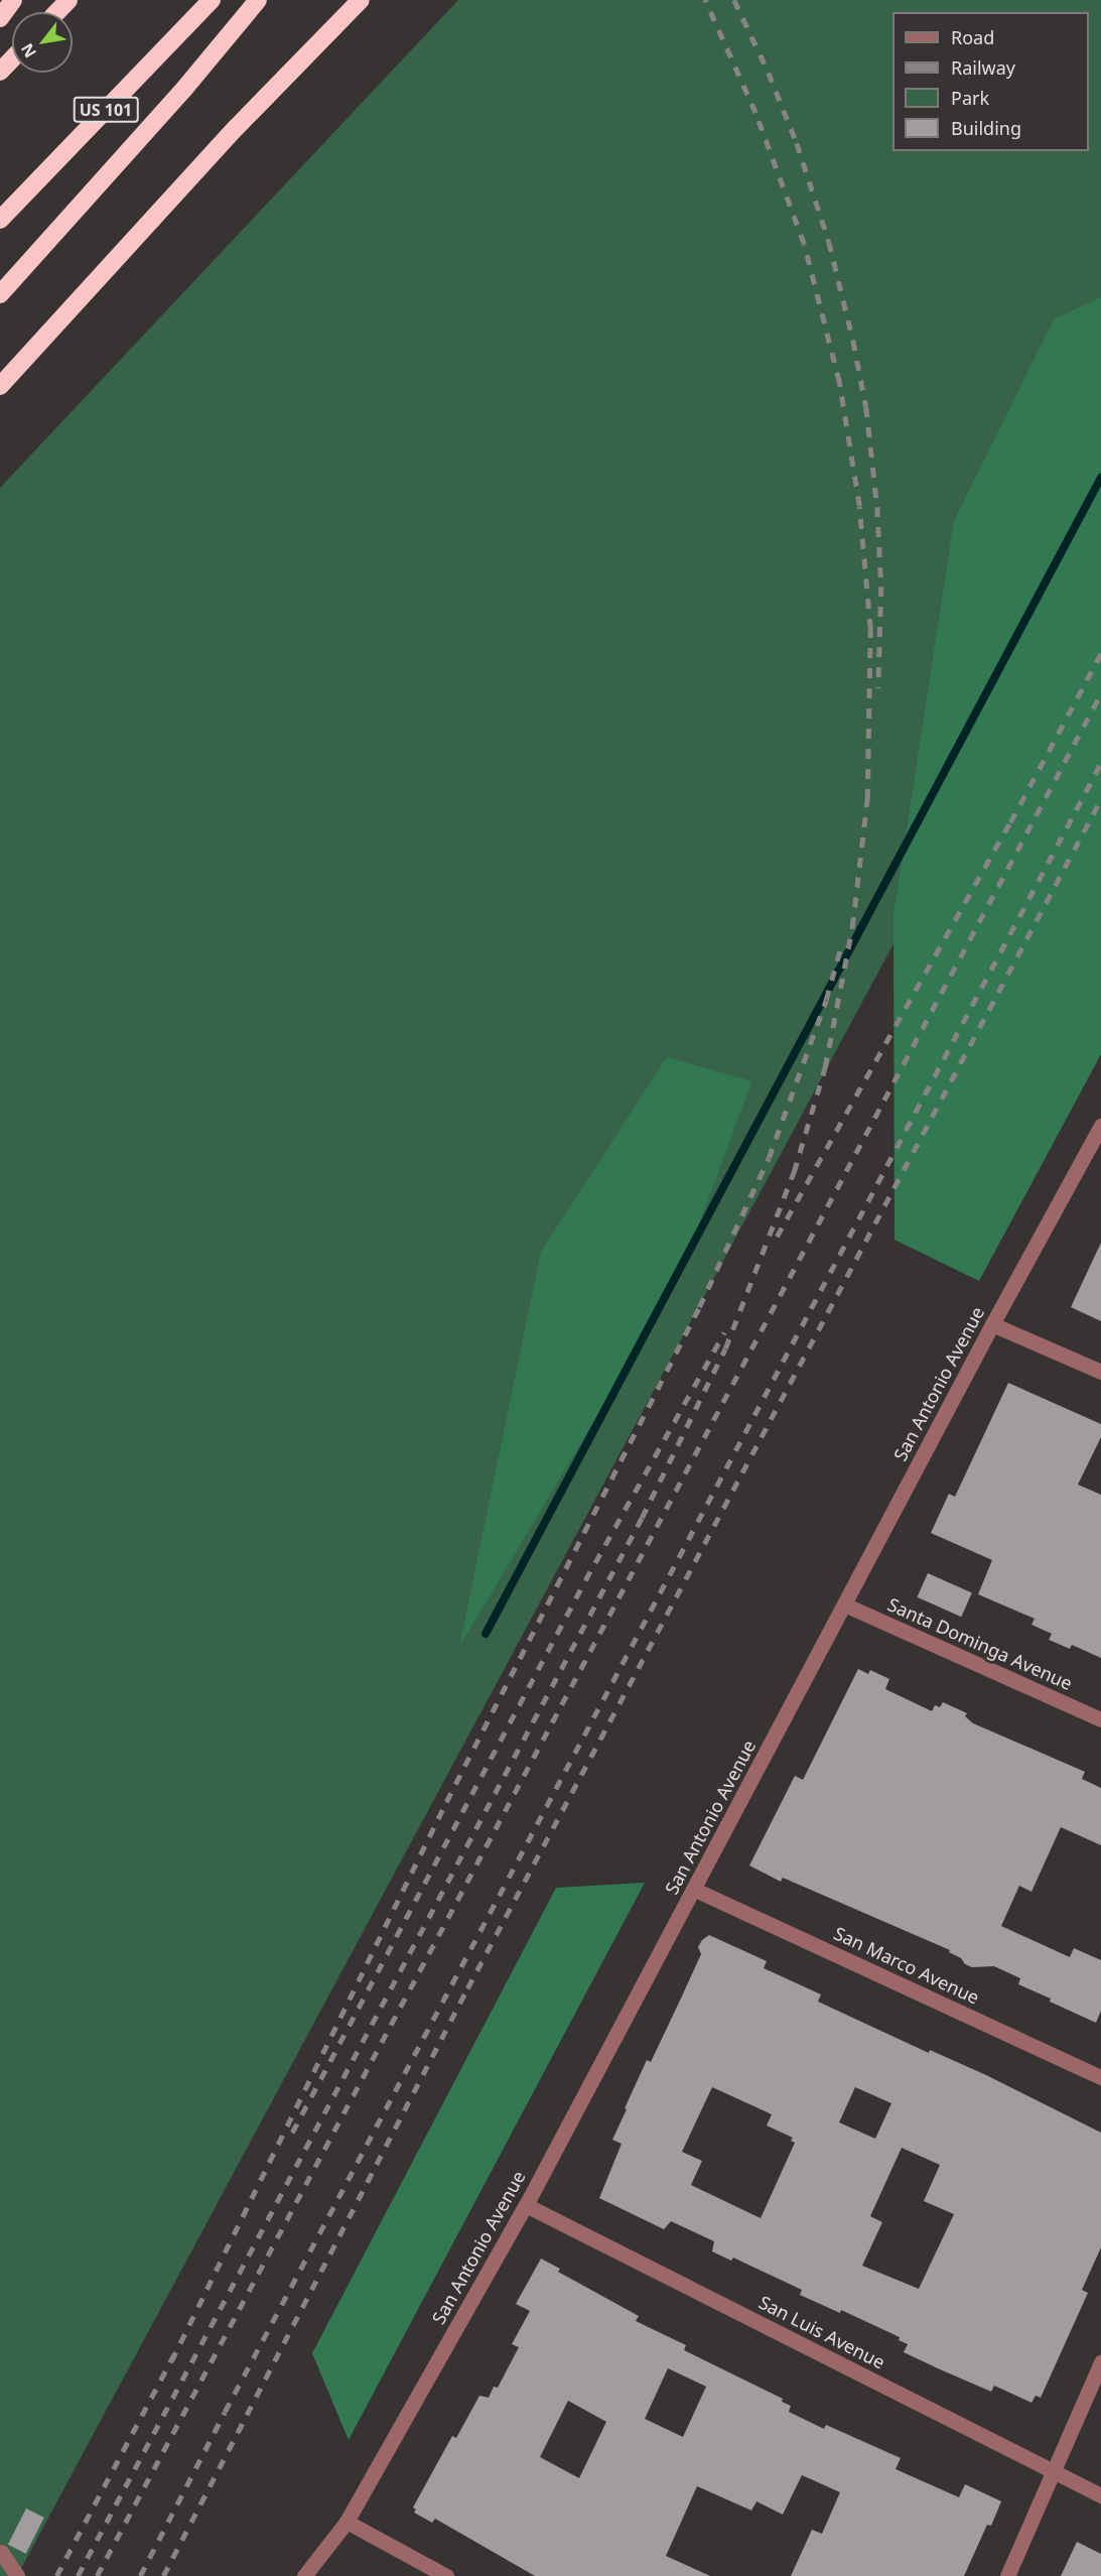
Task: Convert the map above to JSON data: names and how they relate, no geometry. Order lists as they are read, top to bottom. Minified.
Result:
{"streets":{"highway":["US 101"],"street":["San Antonio Avenue","Santa Dominga Avenue","San Marco Avenue","San Luis Avenue"]},"crossings":[["San Antonio Avenue","Santa Dominga Avenue"],["San Antonio Avenue","San Marco Avenue"],["San Antonio Avenue","San Luis Avenue"]],"legend":["Road","Railway","Park","Building"],"north":"bottom left"}
